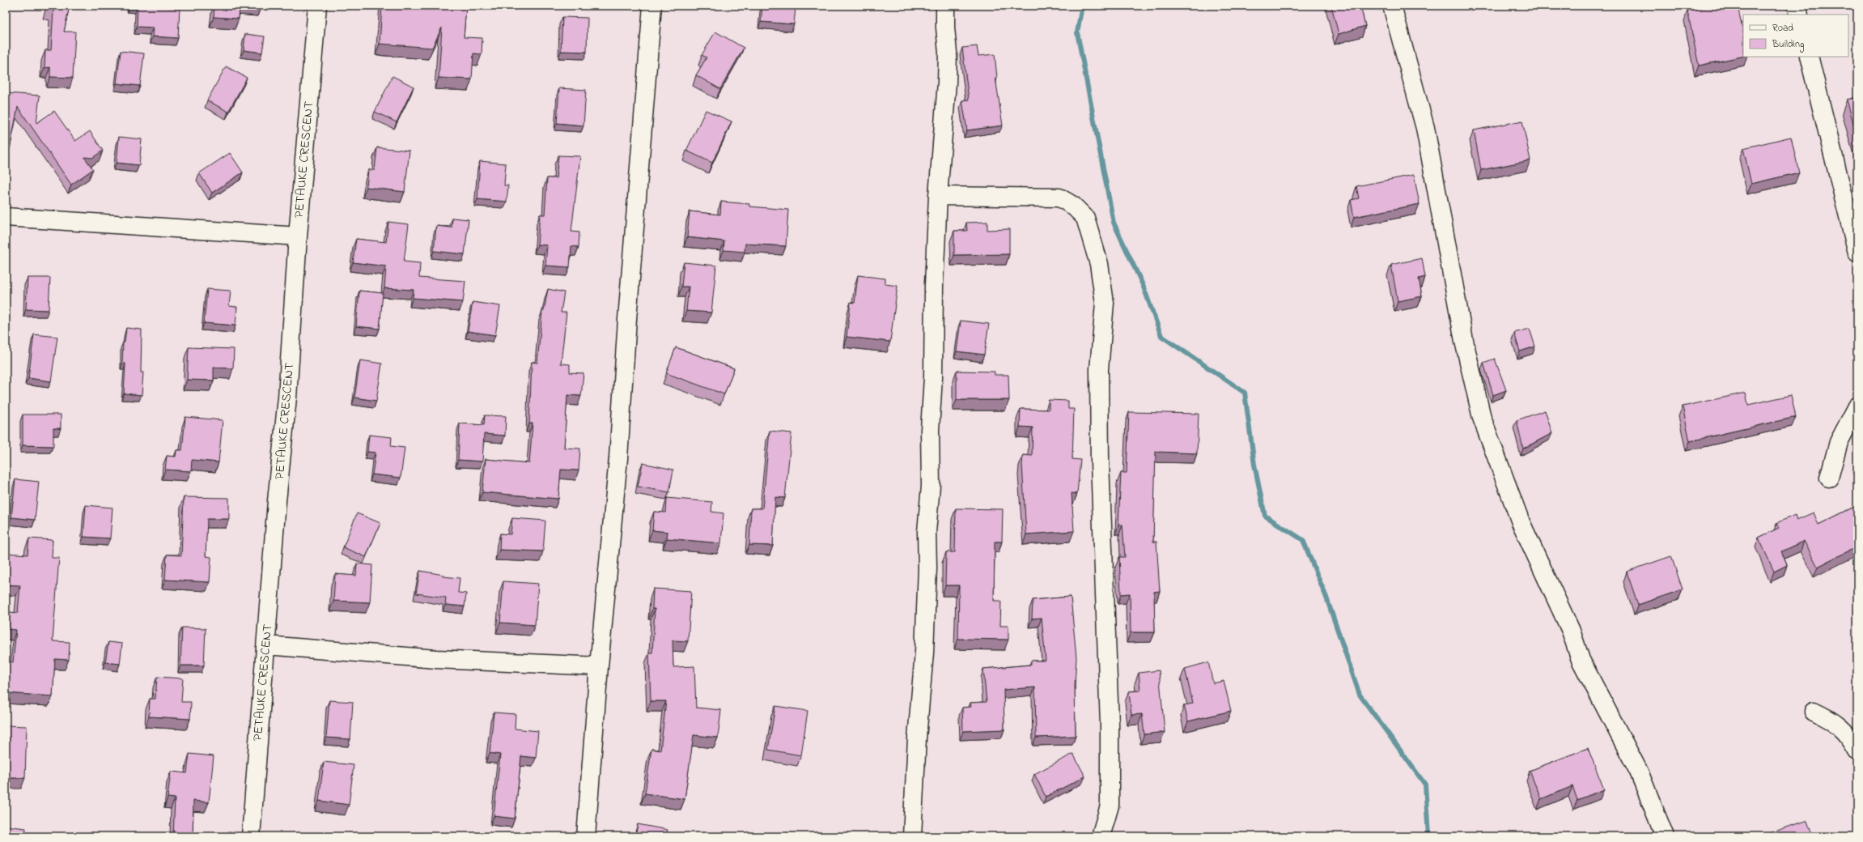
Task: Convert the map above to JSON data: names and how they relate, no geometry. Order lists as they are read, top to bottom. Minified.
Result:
{"streets":{"street":["PETAUKE CRESCENT"]},"legend":["Road","Building"]}
